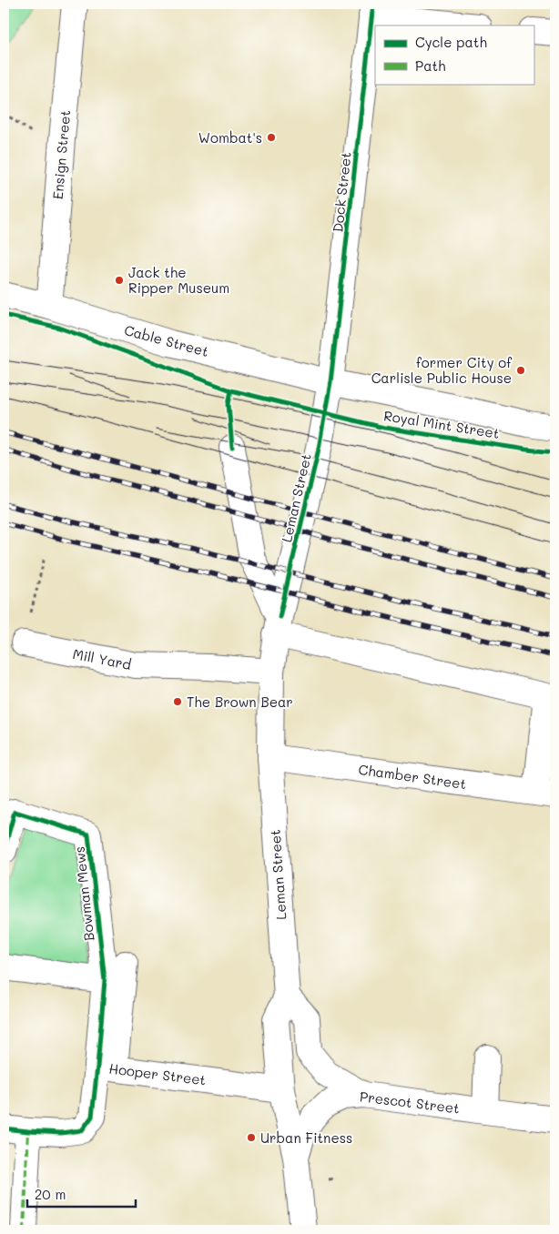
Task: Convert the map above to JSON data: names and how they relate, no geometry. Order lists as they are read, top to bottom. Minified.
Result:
{"streets":{"main road":["Ensign Street","Dock Street","Cable Street","Royal Mint Street","Leman Street","Mill Yard","Chamber Street","Bowman Mews","Hooper Street","Prescot Street"]},"crossings":[["Ensign Street","Cable Street"],["Dock Street","Cable Street"],["Dock Street","Royal Mint Street"],["Dock Street","Leman Street"],["Cable Street","Royal Mint Street"],["Cable Street","Leman Street"],["Royal Mint Street","Leman Street"],["Leman Street","Mill Yard"],["Leman Street","Chamber Street"],["Leman Street","Hooper Street"],["Leman Street","Prescot Street"],["Bowman Mews","Hooper Street"]],"places":["Wombat's","Jack the Ripper Museum","former City of Carlisle Public House","The Brown Bear","Urban Fitness"],"legend":["Cycle path","Path"],"scale_bar":"20 m"}
